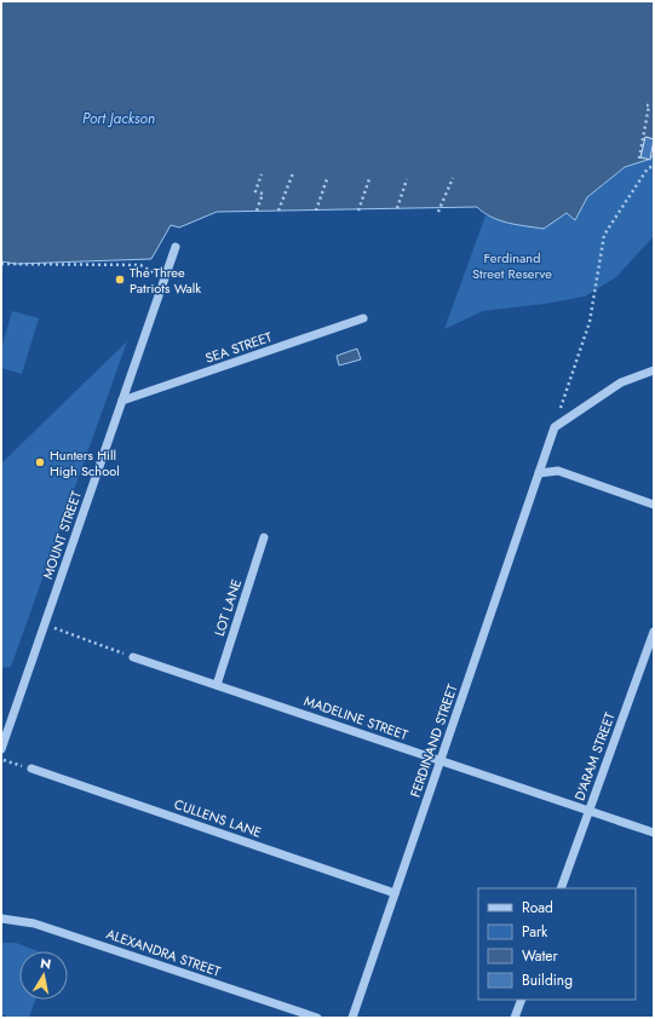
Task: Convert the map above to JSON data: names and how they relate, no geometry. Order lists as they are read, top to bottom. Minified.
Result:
{"streets":{"street":["SEA STREET","MOUNT STREET","LOT LANE","MADELINE STREET","FERDINAND STREET","D'ARAM STREET","CULLENS LANE","ALEXANDRA STREET"]},"crossings":[["SEA STREET","MOUNT STREET"],["LOT LANE","MADELINE STREET"],["MADELINE STREET","FERDINAND STREET"],["MADELINE STREET","D'ARAM STREET"],["FERDINAND STREET","CULLENS LANE"]],"water":["Port Jackson"],"parks":["Ferdinand Street Reserve"],"places":["The Three Patriots Walk","Hunters Hill High School"],"legend":["Road","Park","Water","Building"],"north":"top"}
